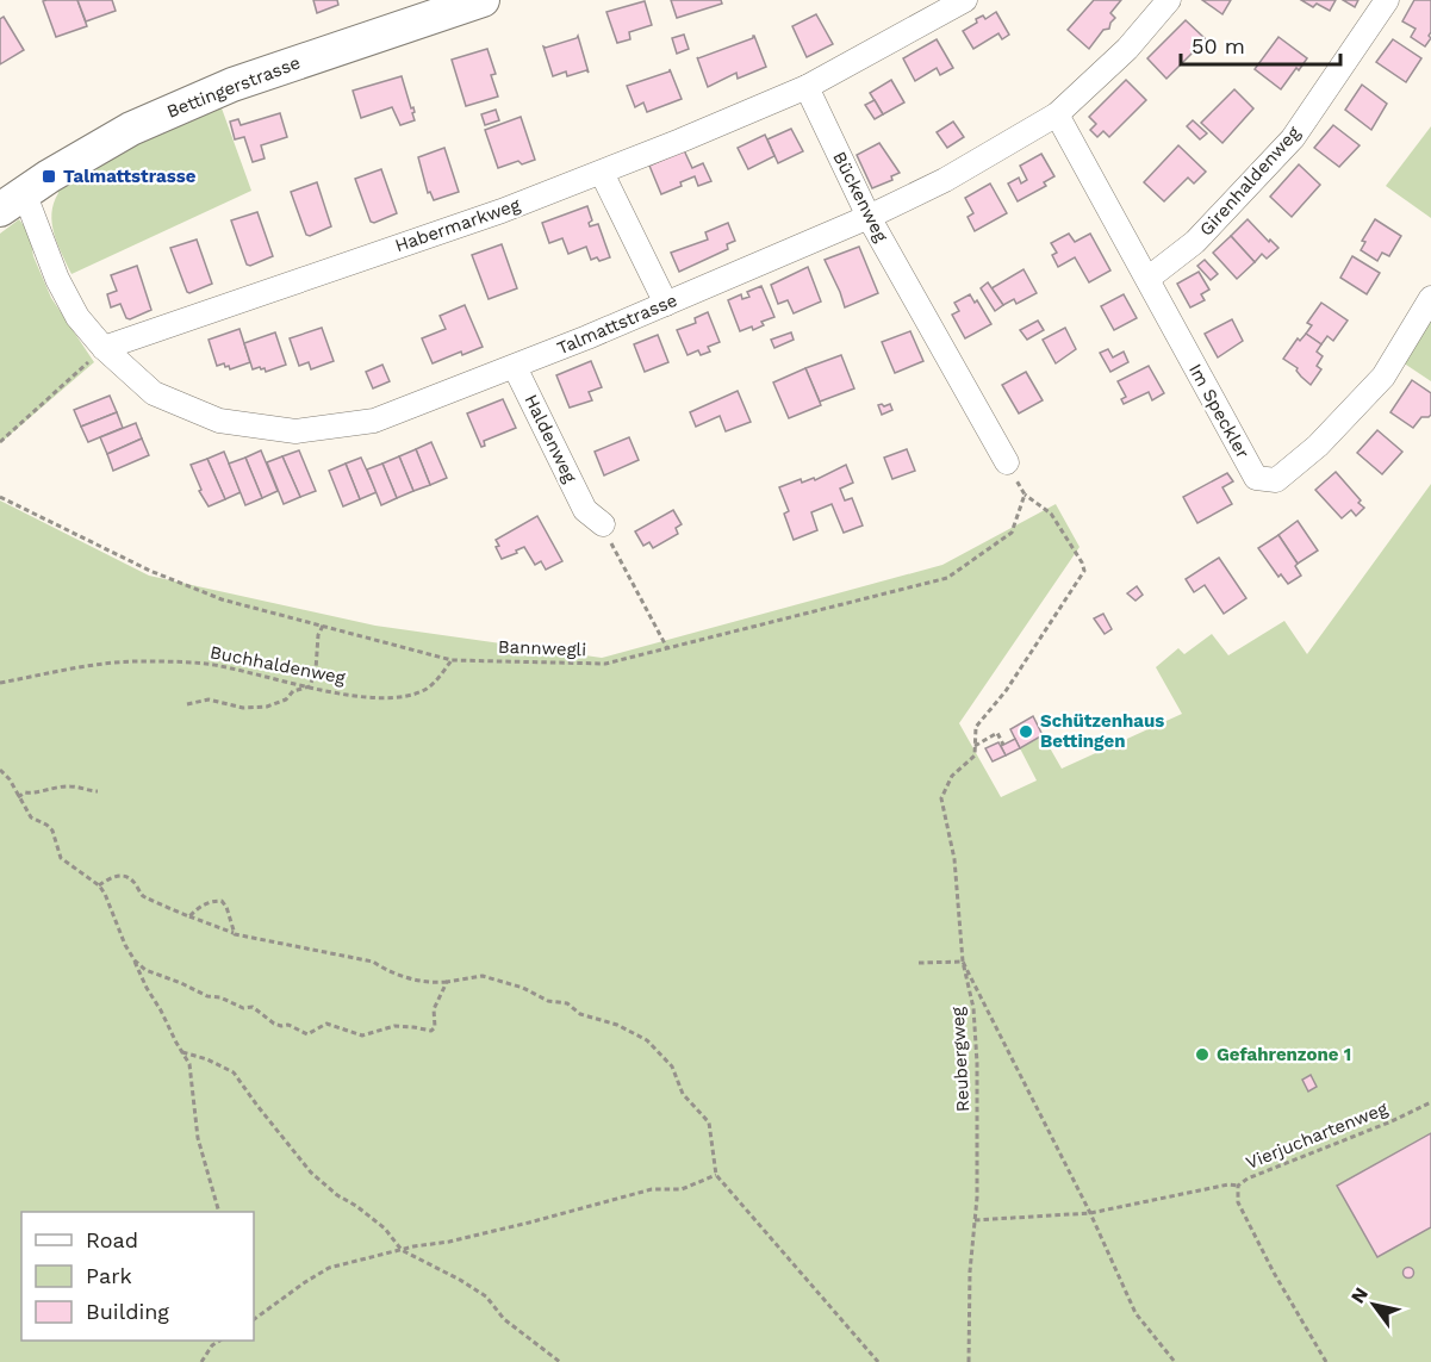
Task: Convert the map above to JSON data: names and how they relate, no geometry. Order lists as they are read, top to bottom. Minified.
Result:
{"streets":{"street":["Bettingerstrasse","Girenhaldenweg","Bückenweg","Habermarkweg","Talmattstrasse","Im Speckler","Haldenweg"],"path":["Bannwegli","Buchhaldenweg","Reubergweg","Vierjuchartenweg"]},"crossings":[["Bettingerstrasse","Talmattstrasse"],["Girenhaldenweg","Im Speckler"],["Bückenweg","Habermarkweg"],["Bückenweg","Talmattstrasse"],["Habermarkweg","Talmattstrasse"],["Talmattstrasse","Im Speckler"],["Talmattstrasse","Haldenweg"],["Bannwegli","Buchhaldenweg"]],"places":{"transit":["Talmattstrasse"],"other":["Schützenhaus Bettingen","Gefahrenzone 1"]},"legend":["Road","Park","Building"],"scale_bar":"50 m","north":"top left"}
